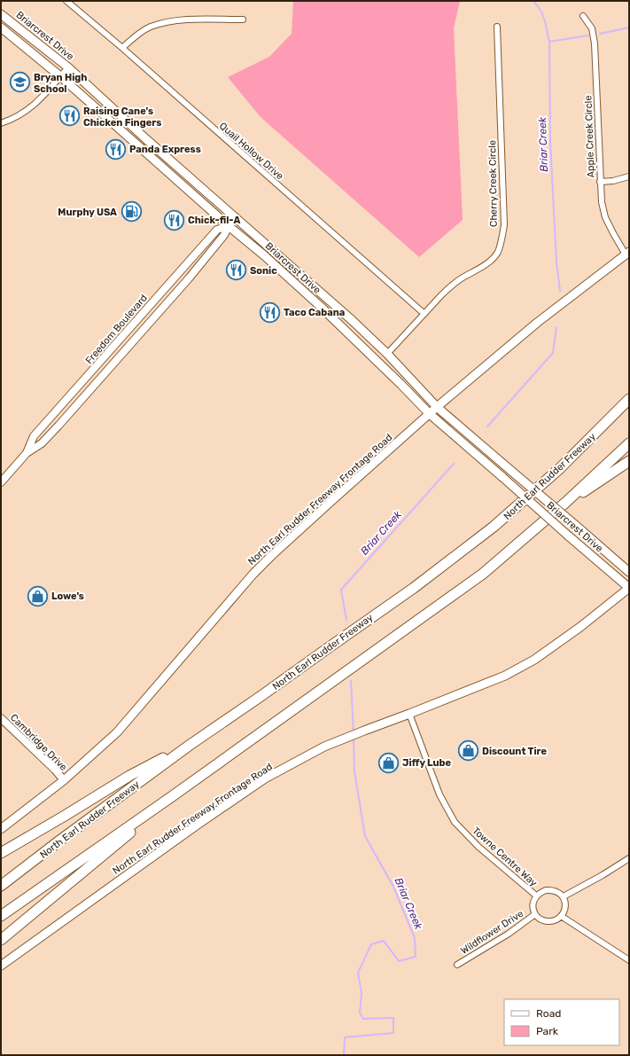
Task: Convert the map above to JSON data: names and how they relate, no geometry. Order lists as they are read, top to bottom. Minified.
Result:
{"streets":{"highway":["North Earl Rudder Freeway"],"main road":["Briarcrest Drive","North Earl Rudder Freeway Frontage Road"],"street":["Apple Creek Circle","Quail Hollow Drive","Cherry Creek Circle","Freedom Boulevard","Cambridge Drive","Towne Centre Way","Wildflower Drive"]},"crossings":[["Briarcrest Drive","Cherry Creek Circle"],["Briarcrest Drive","Freedom Boulevard"],["Briarcrest Drive","North Earl Rudder Freeway Frontage Road"],["Apple Creek Circle","North Earl Rudder Freeway Frontage Road"],["Quail Hollow Drive","Cherry Creek Circle"],["North Earl Rudder Freeway Frontage Road","Cambridge Drive"],["North Earl Rudder Freeway Frontage Road","Towne Centre Way"],["Towne Centre Way","Wildflower Drive"]],"water":["Briar Creek"],"places":{"school or university":["Bryan High School"],"restaurant":["Raising Cane's Chicken Fingers","Panda Express","Chick-fil-A","Sonic","Taco Cabana"],"fuel station":["Murphy USA"],"shop":["Lowe's","Discount Tire","Jiffy Lube"]},"legend":["Road","Park"]}
